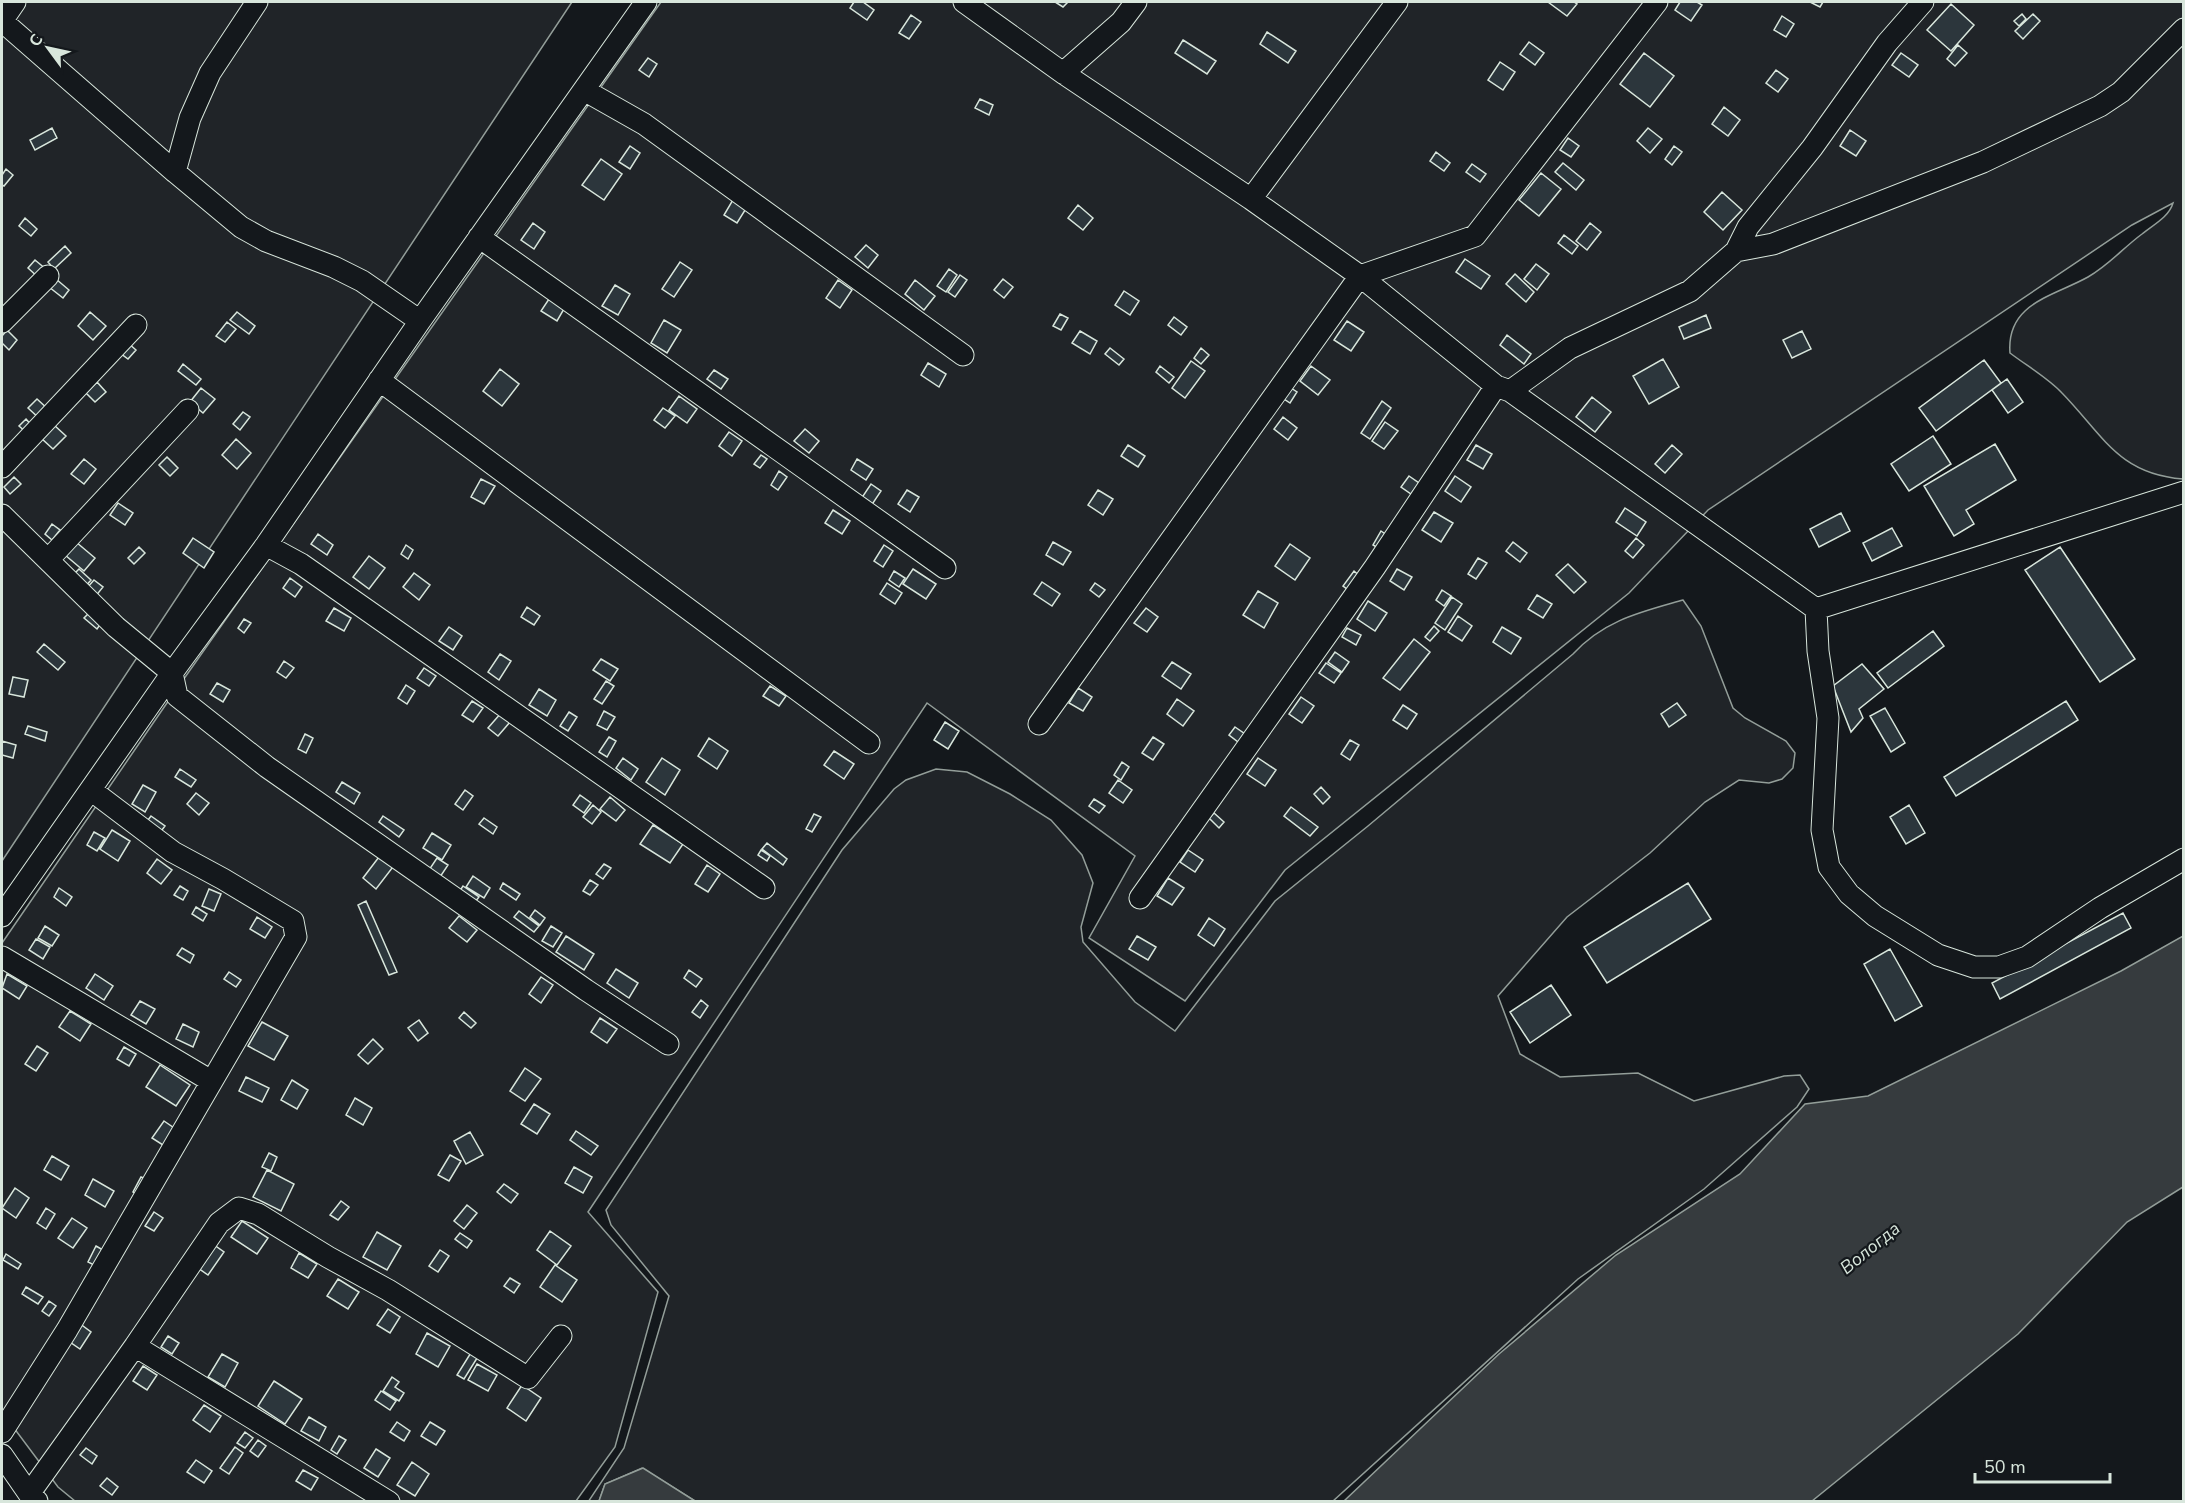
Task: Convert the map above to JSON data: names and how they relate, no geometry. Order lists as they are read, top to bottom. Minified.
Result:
{"water":["Вологда"],"scale_bar":"50 m","north":"top left"}
